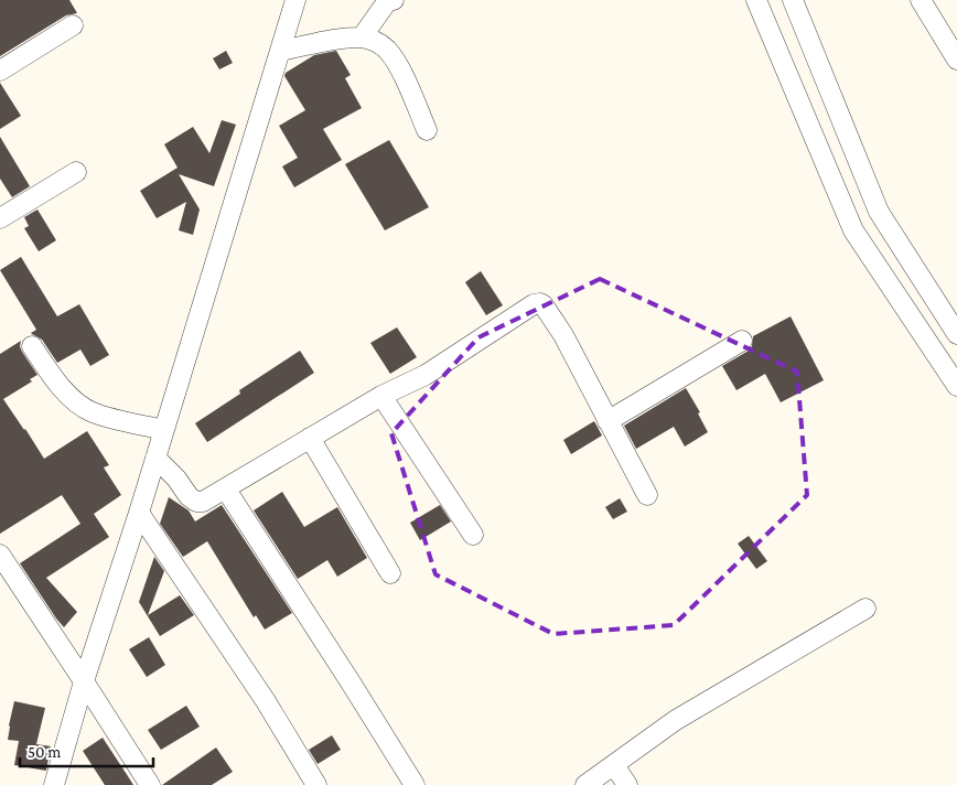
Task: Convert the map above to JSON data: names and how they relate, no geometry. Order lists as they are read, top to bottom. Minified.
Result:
{"scale_bar":"50 m"}
